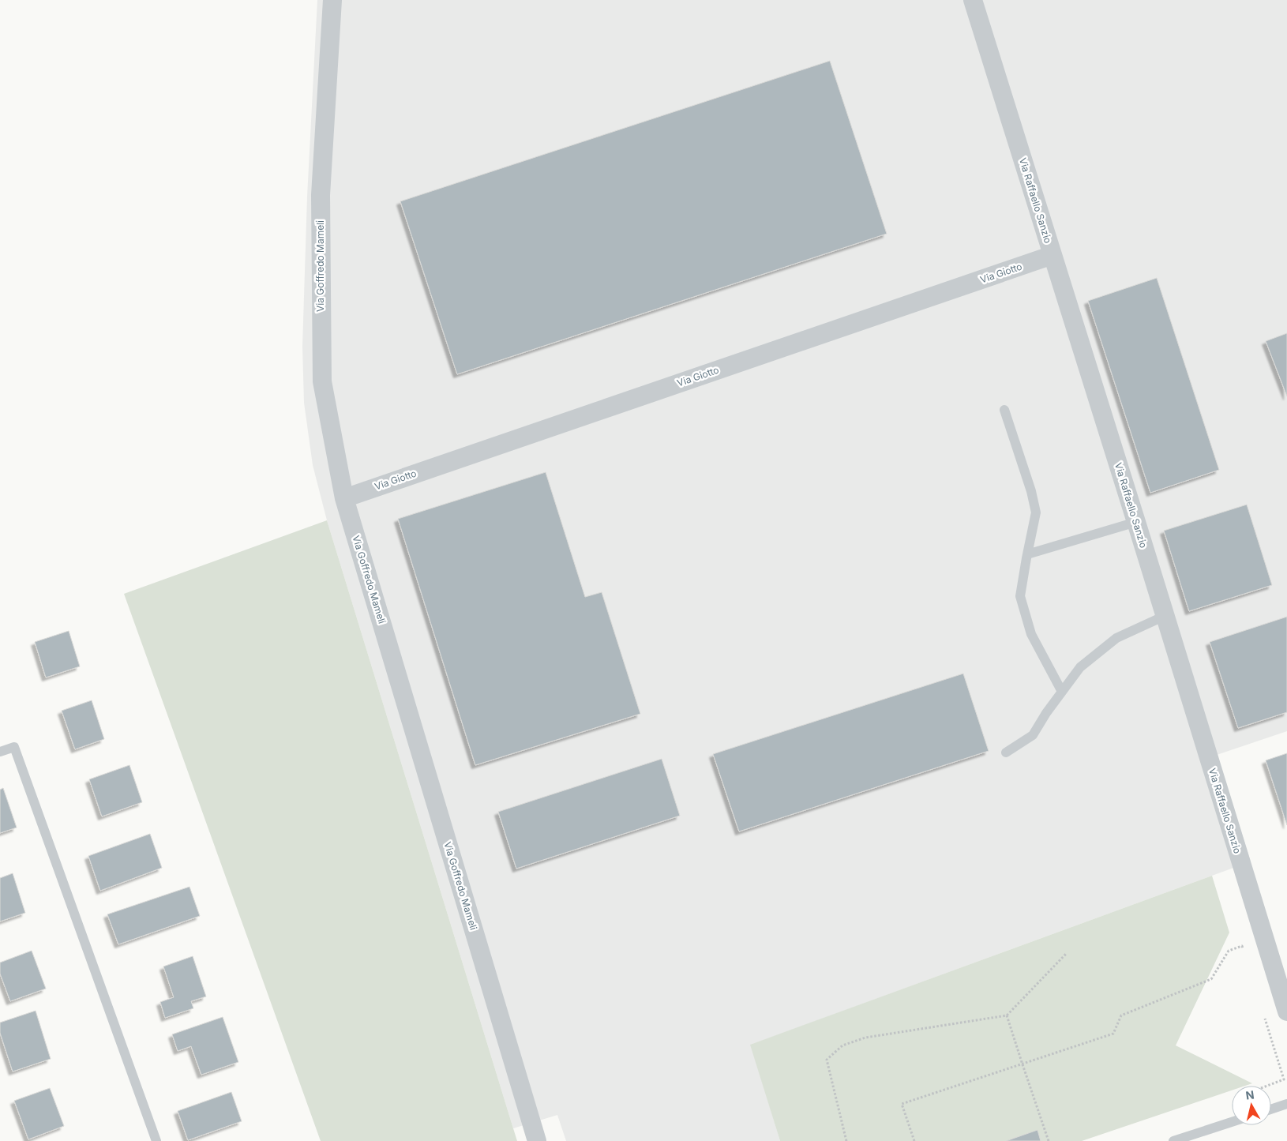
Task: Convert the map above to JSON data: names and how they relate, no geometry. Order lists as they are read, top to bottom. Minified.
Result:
{"streets":{"street":["Via Raffaello Sanzio","Via Goffredo Mameli","Via Giotto"]},"crossings":[["Via Raffaello Sanzio","Via Giotto"],["Via Goffredo Mameli","Via Giotto"]],"north":"top"}
